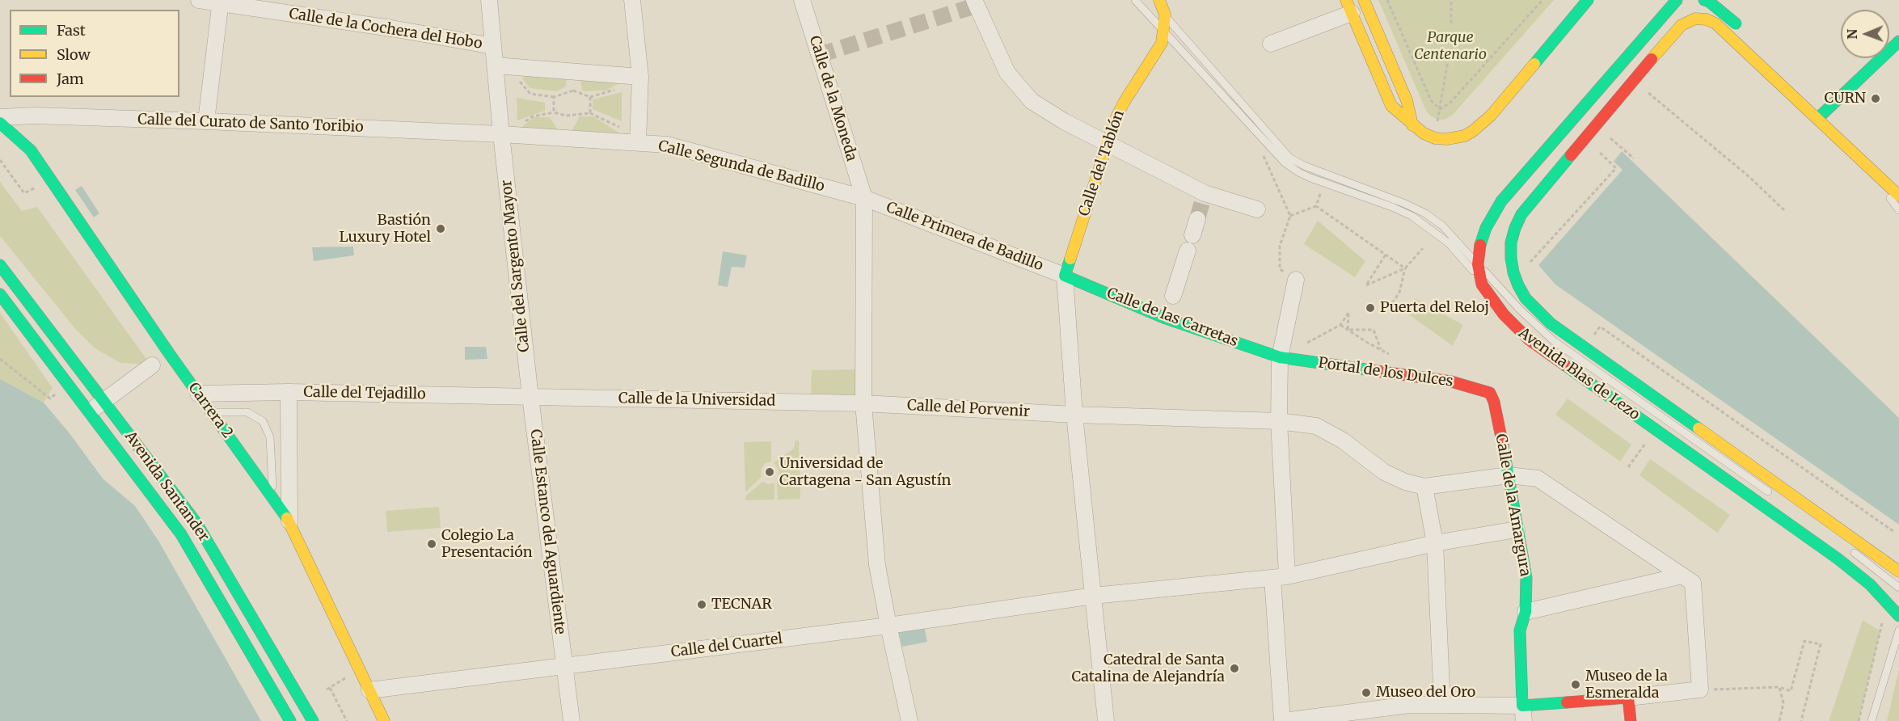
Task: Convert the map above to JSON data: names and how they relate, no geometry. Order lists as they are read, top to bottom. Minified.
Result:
{"streets":{"main road":["Calle del Tablón","Calle de las Carretas","Portal de los Dulces","Avenida Blas de Lezo","Carrera 2","Avenida Santander","Calle de la Amargura"],"street":["Calle de la Cochera del Hobo","Calle de la Moneda","Calle del Curato de Santo Toribio","Calle Segunda de Badillo","Calle Primera de Badillo","Calle del Sargento Mayor","Calle del Tejadillo","Calle de la Universidad","Calle del Porvenir","Calle Estanco del Aguardiente","Calle del Cuartel"]},"crossings":[["Calle de la Cochera del Hobo","Calle del Sargento Mayor"],["Calle de la Moneda","Calle Segunda de Badillo"],["Calle de la Moneda","Calle Primera de Badillo"],["Calle de la Moneda","Calle de la Universidad"],["Calle de la Moneda","Calle del Porvenir"],["Calle de la Moneda","Calle del Cuartel"],["Calle del Curato de Santo Toribio","Calle Segunda de Badillo"],["Calle del Curato de Santo Toribio","Calle del Sargento Mayor"],["Calle del Tablón","Calle Primera de Badillo"],["Calle del Tablón","Calle de las Carretas"],["Calle Segunda de Badillo","Calle Primera de Badillo"],["Calle Segunda de Badillo","Calle del Sargento Mayor"],["Calle Primera de Badillo","Calle de las Carretas"],["Calle del Sargento Mayor","Calle del Tejadillo"],["Calle del Sargento Mayor","Calle de la Universidad"],["Calle del Sargento Mayor","Calle Estanco del Aguardiente"],["Calle de las Carretas","Portal de los Dulces"],["Portal de los Dulces","Calle de la Amargura"],["Calle del Tejadillo","Calle de la Universidad"],["Calle del Tejadillo","Carrera 2"],["Calle del Tejadillo","Calle Estanco del Aguardiente"],["Calle de la Universidad","Calle del Porvenir"],["Calle de la Universidad","Calle Estanco del Aguardiente"],["Carrera 2","Calle del Cuartel"],["Calle de la Amargura","Calle del Cuartel"],["Calle Estanco del Aguardiente","Calle del Cuartel"]],"parks":["Parque Centenario"],"places":["CURN","Bastión Luxury Hotel","Puerta del Reloj","Universidad de Cartagena - San Agustín","Colegio La Presentación","TECNAR","Catedral de Santa Catalina de Alejandría","Museo de la Esmeralda","Museo del Oro"],"legend":["Fast","Slow","Jam"],"north":"left"}
